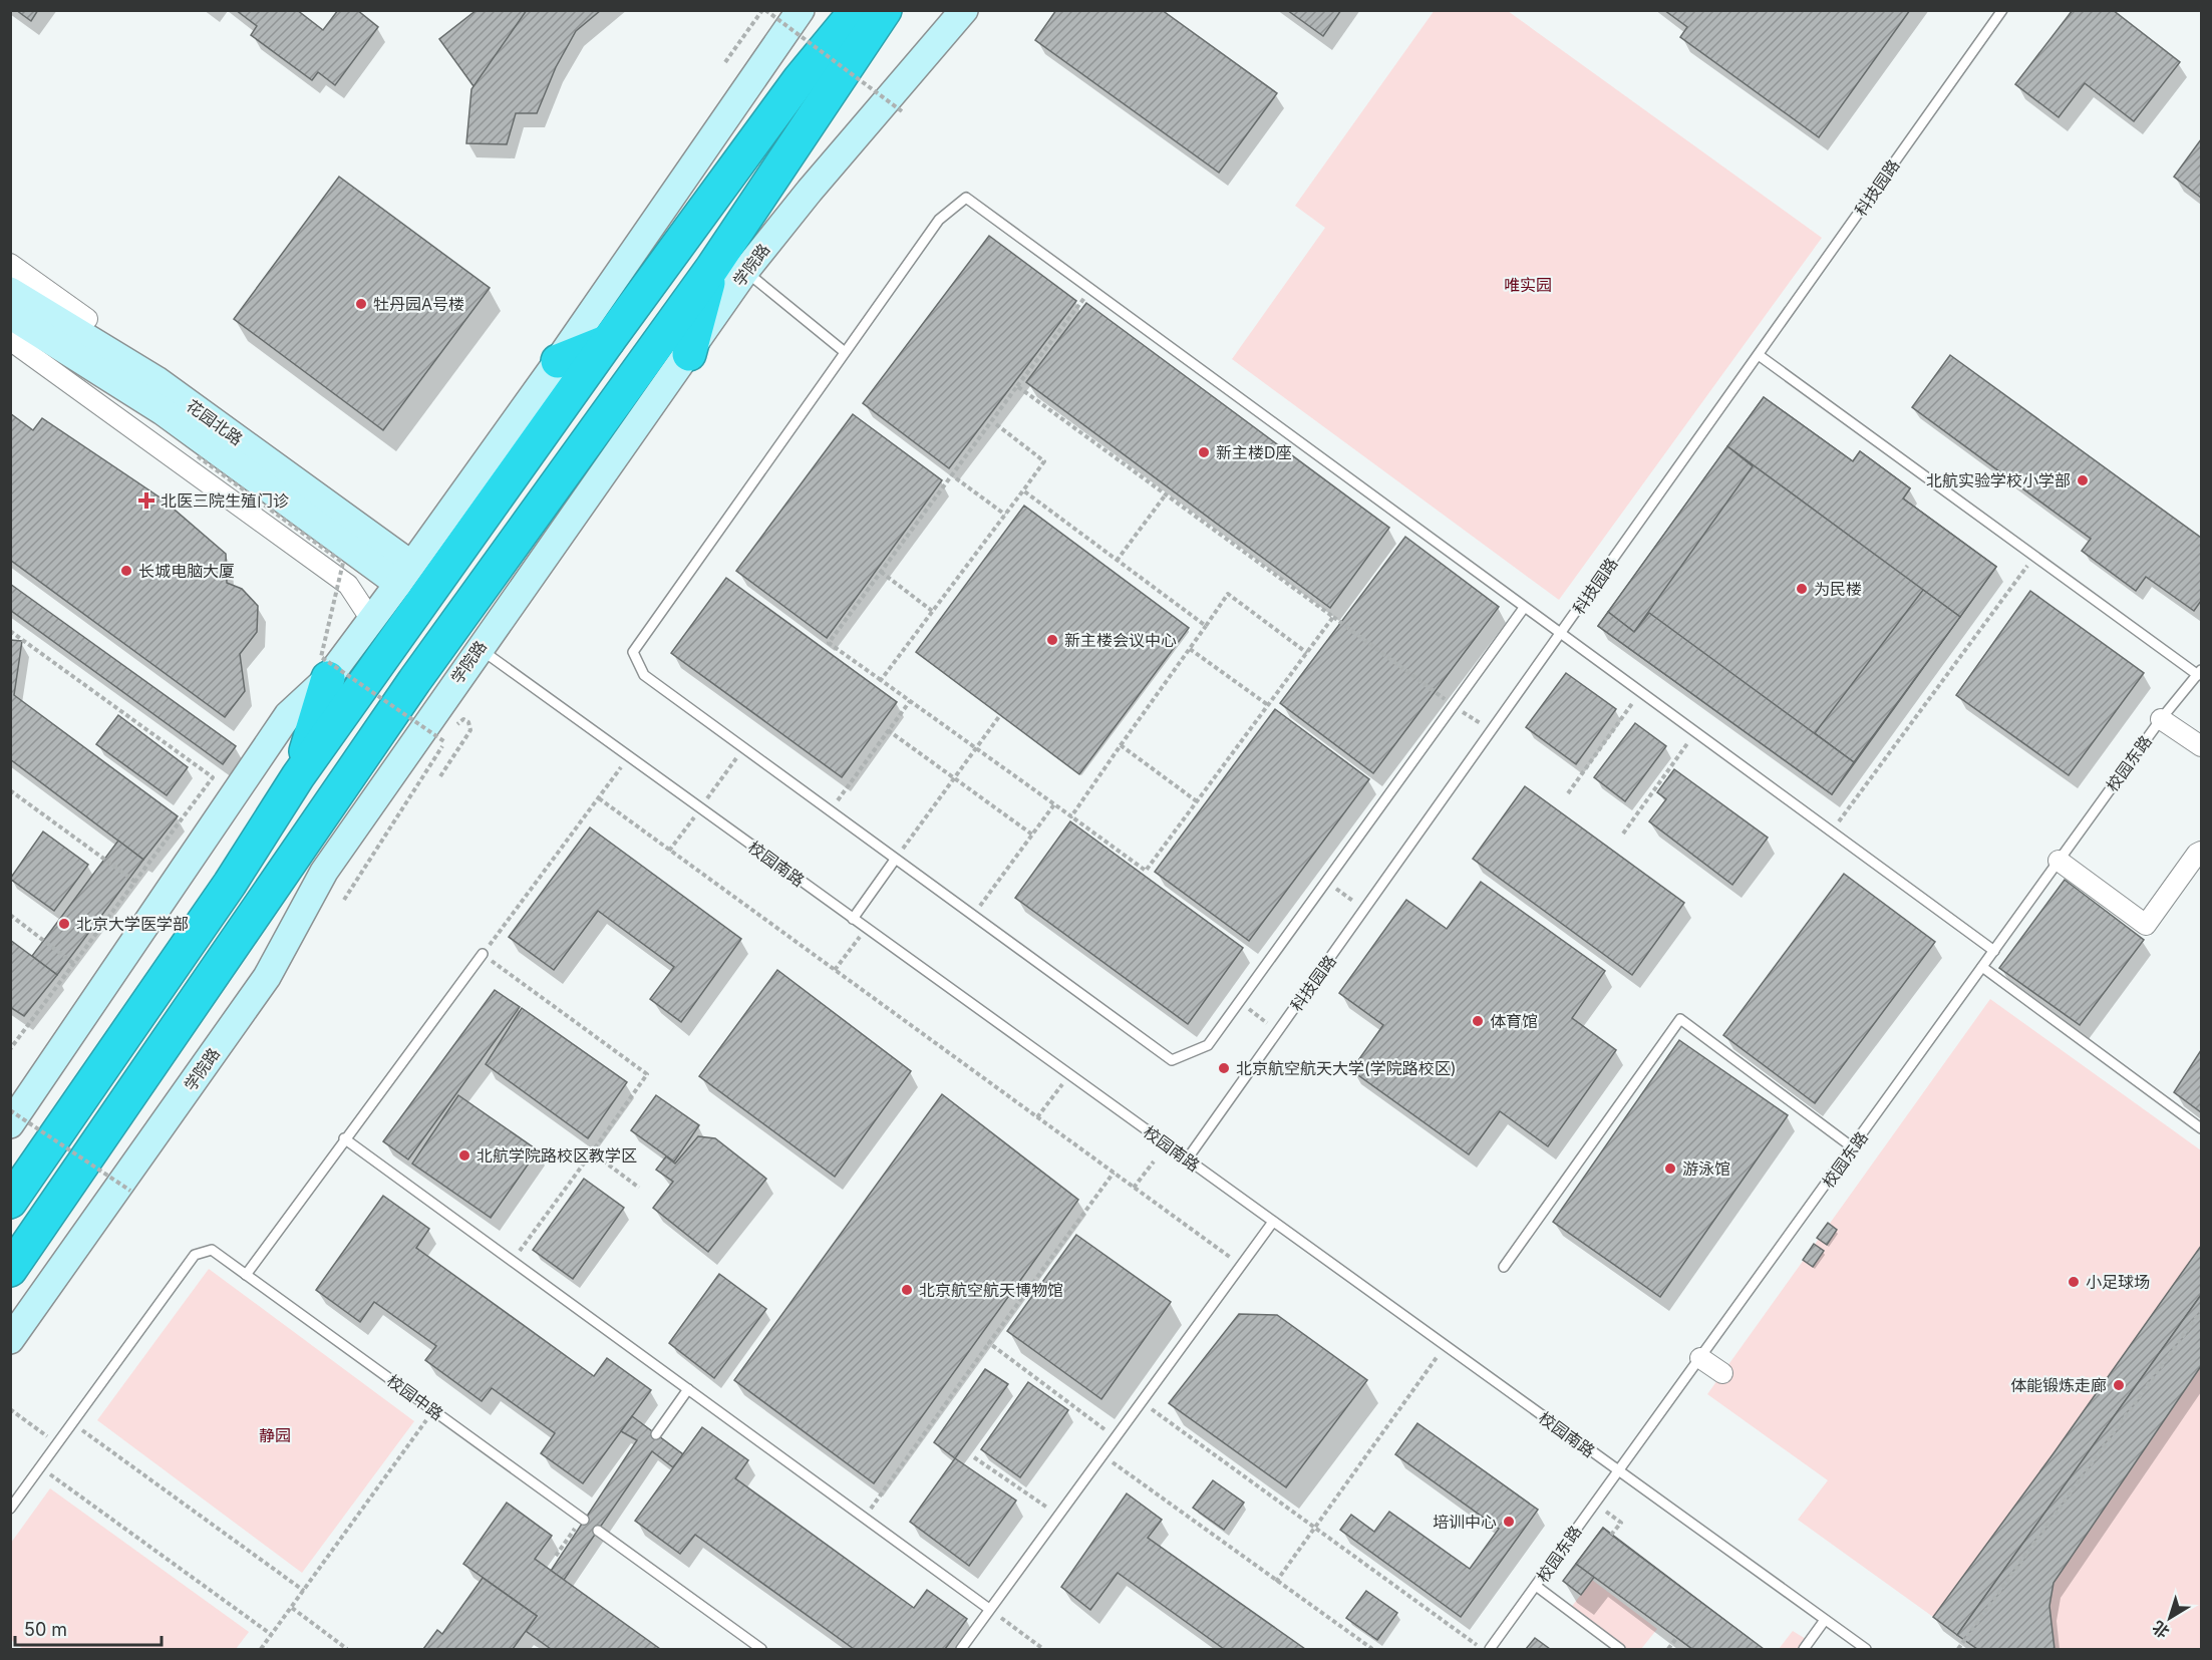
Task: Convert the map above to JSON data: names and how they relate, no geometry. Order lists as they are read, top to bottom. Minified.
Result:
{"streets":{"highway":["学院路"],"street":["花园北路"],"lane":["科技园路","校园东路","校园南路","校园中路"]},"crossings":[["科技园路","校园南路"],["学院路","校园南路"],["校园东路","校园南路"]],"parks":["唯实园","静园"],"places":{"other":["牡丹园A号楼","新主楼D座","北航实验学校小学部","长城电脑大厦","为民楼","新主楼会议中心","北京大学医学部","体育馆","北京航空航天大学(学院路校区)","北航学院路校区教学区","游泳馆","小足球场","北京航空航天博物馆","体能锻炼走廊","培训中心"],"health":["北医三院生殖门诊"]},"scale_bar":"50 m","north":"bottom left"}
